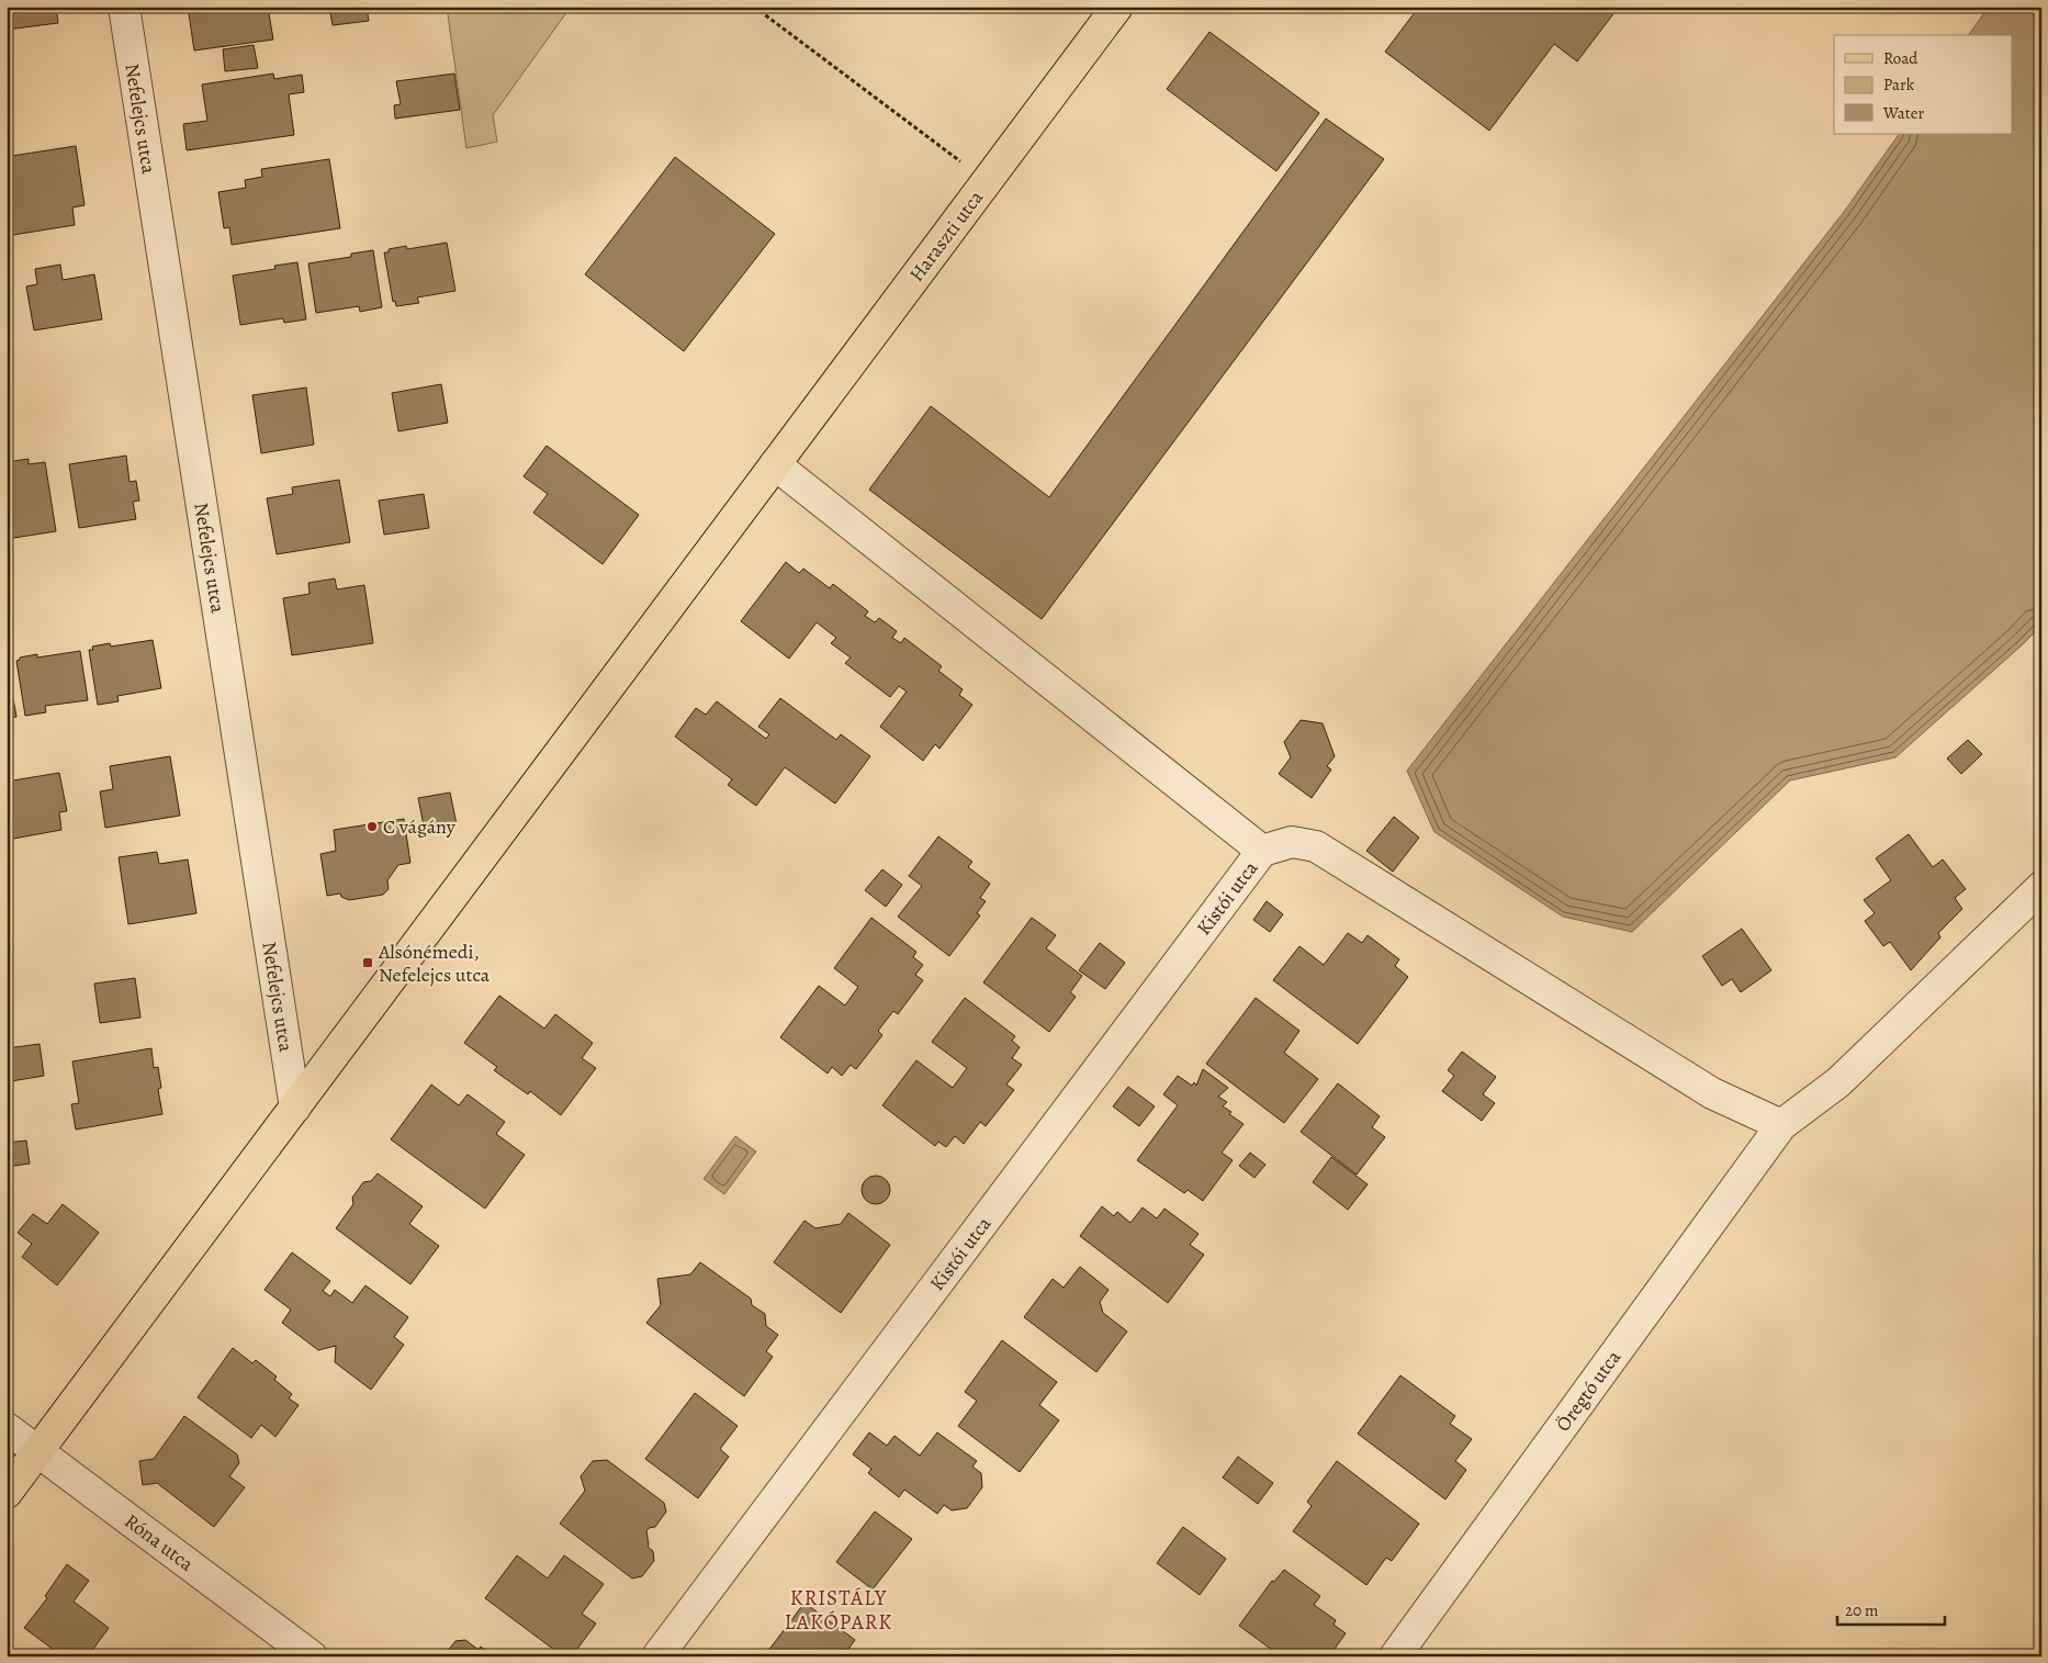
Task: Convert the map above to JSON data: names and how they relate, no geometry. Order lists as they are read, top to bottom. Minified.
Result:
{"streets":{"main road":["Haraszti utca"],"street":["Nefelejcs utca","Kistói utca","Öregtó utca","Róna utca"]},"crossings":[["Nefelejcs utca","Haraszti utca"],["Haraszti utca","Róna utca"]],"districts":["KRISTÁLY LAKÓPARK"],"places":{"other":["C vágány"],"transit":["Alsónémedi, Nefelejcs utca"]},"legend":["Road","Park","Water"],"scale_bar":"20 m"}
